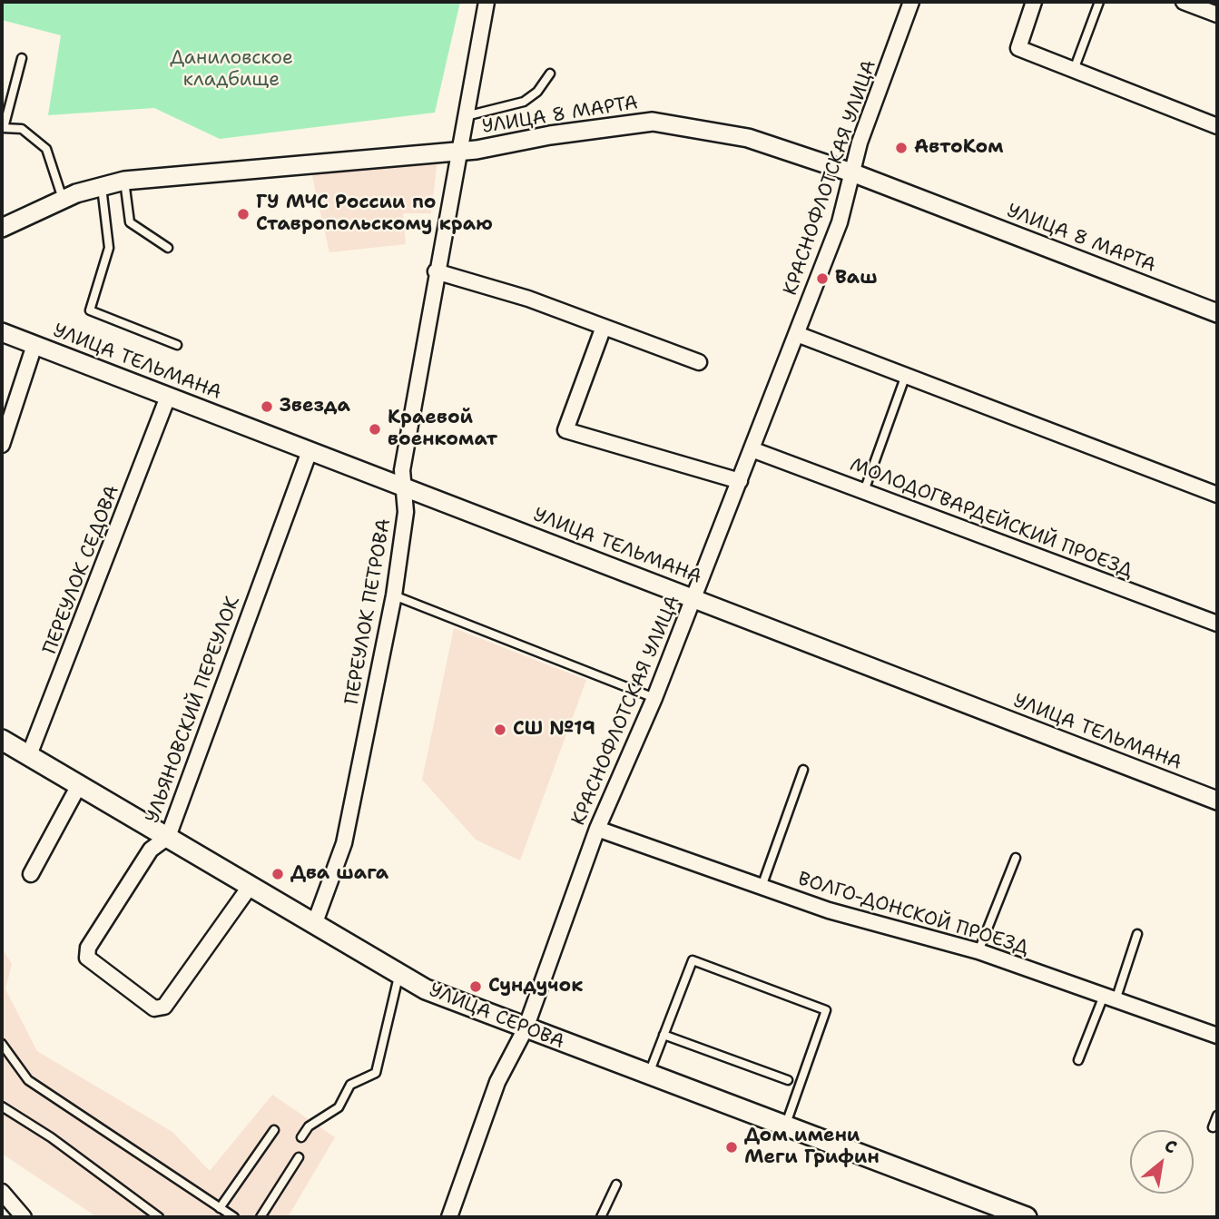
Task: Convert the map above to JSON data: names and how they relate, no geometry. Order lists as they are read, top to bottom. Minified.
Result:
{"streets":{"main road":["УЛИЦА СЕРОВА"],"street":["УЛИЦА 8 МАРТА","КРАСНОФЛОТСКАЯ УЛИЦА","УЛИЦА ТЕЛЬМАНА","МОЛОДОГВАРДЕЙСКИЙ ПРОЕЗД","ПЕРЕУЛОК СЕДОВА","ПЕРЕУЛОК ПЕТРОВА","УЛЬЯНОВСКИЙ ПЕРЕУЛОК","ВОЛГО-ДОНСКОЙ ПРОЕЗД"]},"crossings":[["УЛИЦА 8 МАРТА","КРАСНОФЛОТСКАЯ УЛИЦА"],["УЛИЦА 8 МАРТА","ПЕРЕУЛОК ПЕТРОВА"],["КРАСНОФЛОТСКАЯ УЛИЦА","УЛИЦА ТЕЛЬМАНА"],["КРАСНОФЛОТСКАЯ УЛИЦА","МОЛОДОГВАРДЕЙСКИЙ ПРОЕЗД"],["КРАСНОФЛОТСКАЯ УЛИЦА","ВОЛГО-ДОНСКОЙ ПРОЕЗД"],["КРАСНОФЛОТСКАЯ УЛИЦА","УЛИЦА СЕРОВА"],["УЛИЦА ТЕЛЬМАНА","ПЕРЕУЛОК СЕДОВА"],["УЛИЦА ТЕЛЬМАНА","ПЕРЕУЛОК ПЕТРОВА"],["УЛИЦА ТЕЛЬМАНА","УЛЬЯНОВСКИЙ ПЕРЕУЛОК"],["ПЕРЕУЛОК СЕДОВА","УЛИЦА СЕРОВА"],["ПЕРЕУЛОК ПЕТРОВА","УЛИЦА СЕРОВА"],["УЛЬЯНОВСКИЙ ПЕРЕУЛОК","УЛИЦА СЕРОВА"]],"parks":["Даниловское кладбище"],"places":["АвтоКом","ГУ МЧС России по Ставропольскому краю","Ваш","Звезда","Краевой военкомат","СШ №19","Два шага","Сундучок","Дом имени Меги Грифин"],"north":"top right"}
